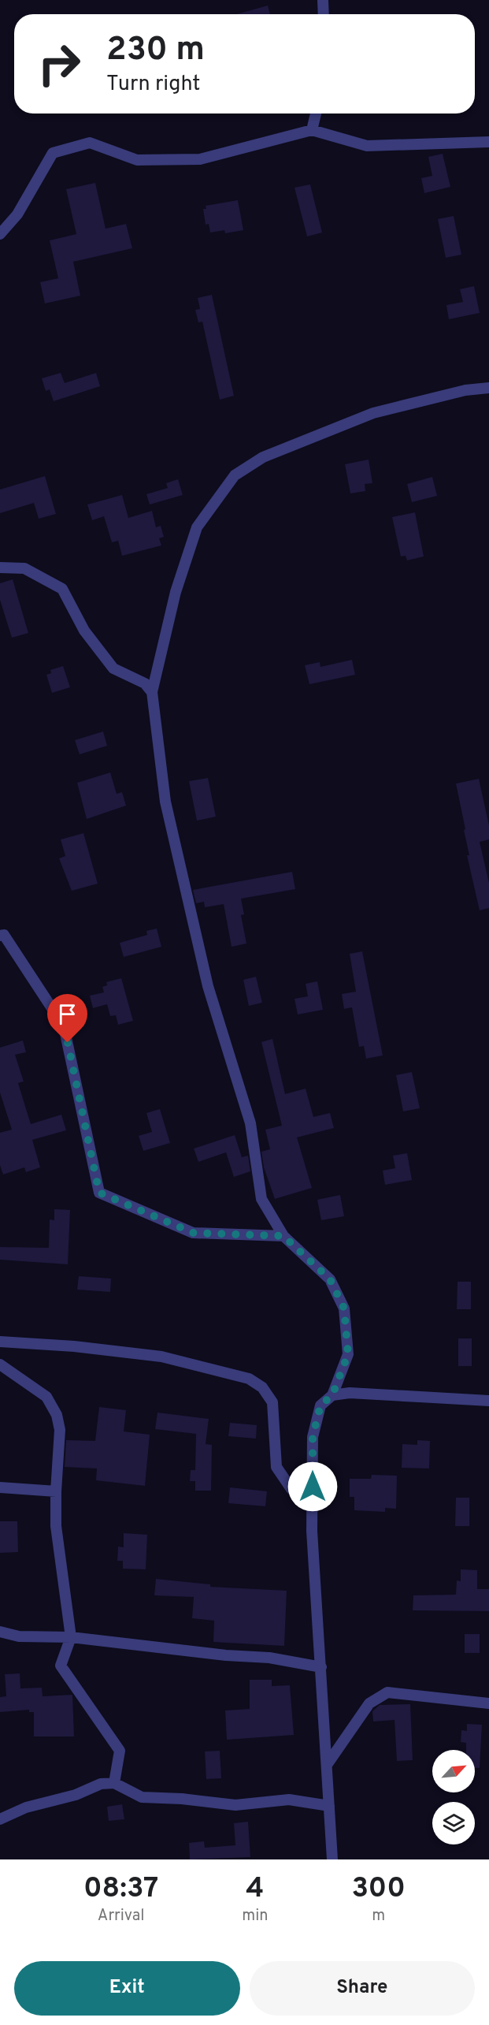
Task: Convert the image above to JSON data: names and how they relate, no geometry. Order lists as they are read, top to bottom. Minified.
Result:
{"north":"top right","page":{"turn":["230 m","Turn right"],"eta":["08:37","Arrival","4","min","300","m"],"buttons":["Exit","Share"]}}
